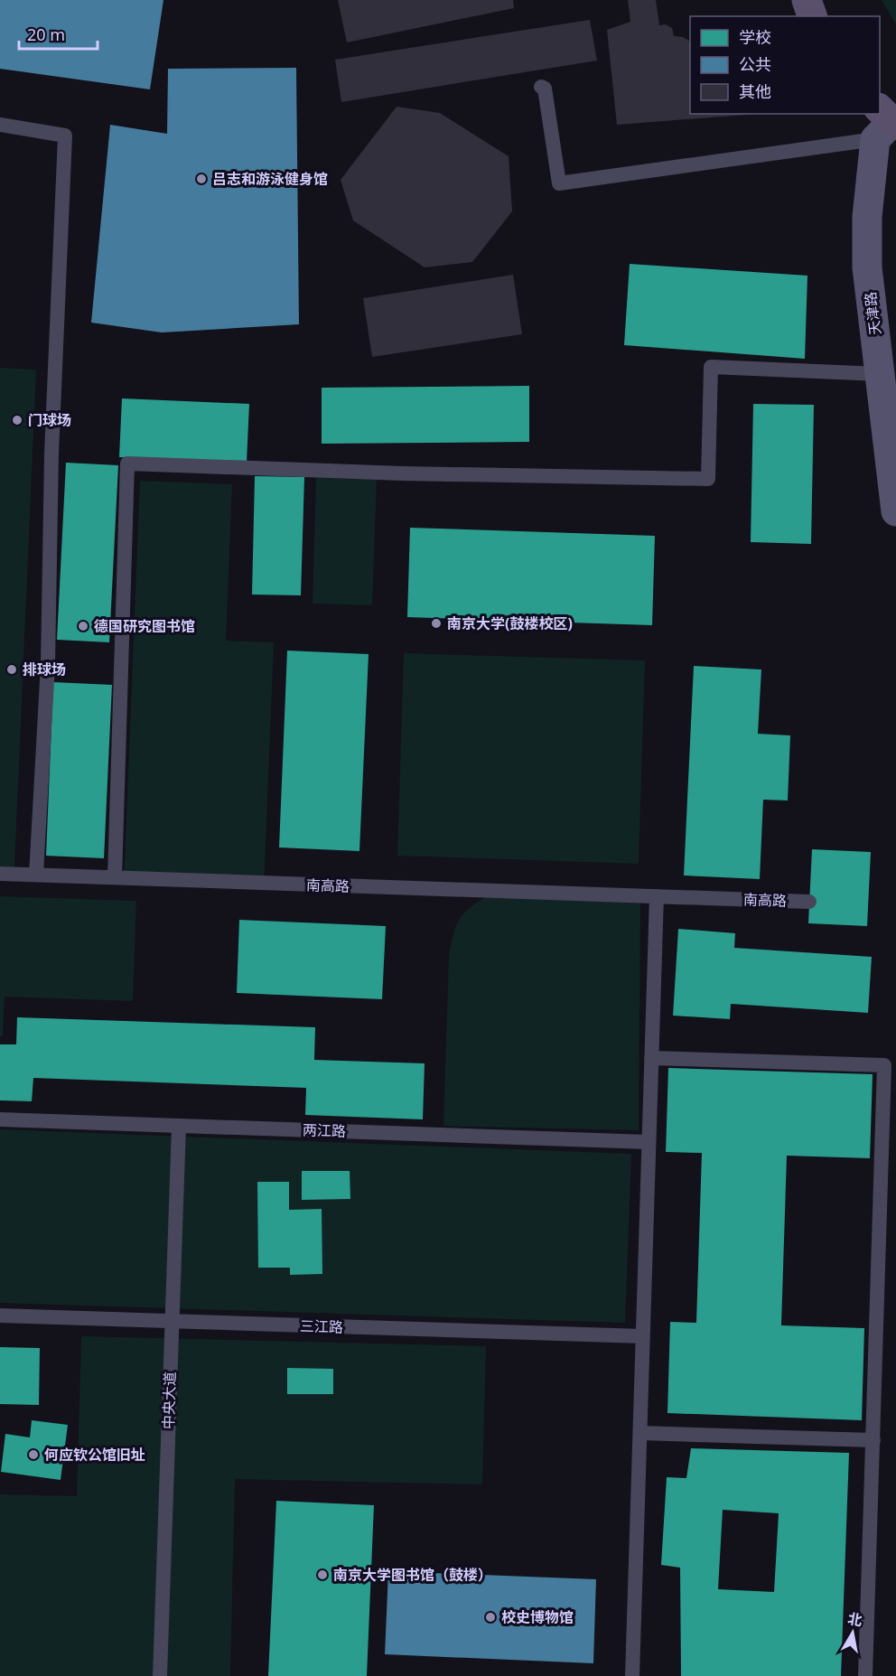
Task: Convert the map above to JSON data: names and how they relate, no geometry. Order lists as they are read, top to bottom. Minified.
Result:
{"streets":{"street":["天津路"],"lane":["南高路","两江路","三江路","中央大道"]},"crossings":[["两江路","中央大道"],["三江路","中央大道"]],"places":["吕志和游泳健身馆","门球场","南京大学(鼓楼校区)","德国研究图书馆","排球场","何应钦公馆旧址","南京大学图书馆（鼓楼）","校史博物馆"],"legend":["学校","公共","其他"],"scale_bar":"20 m","north":"top"}
